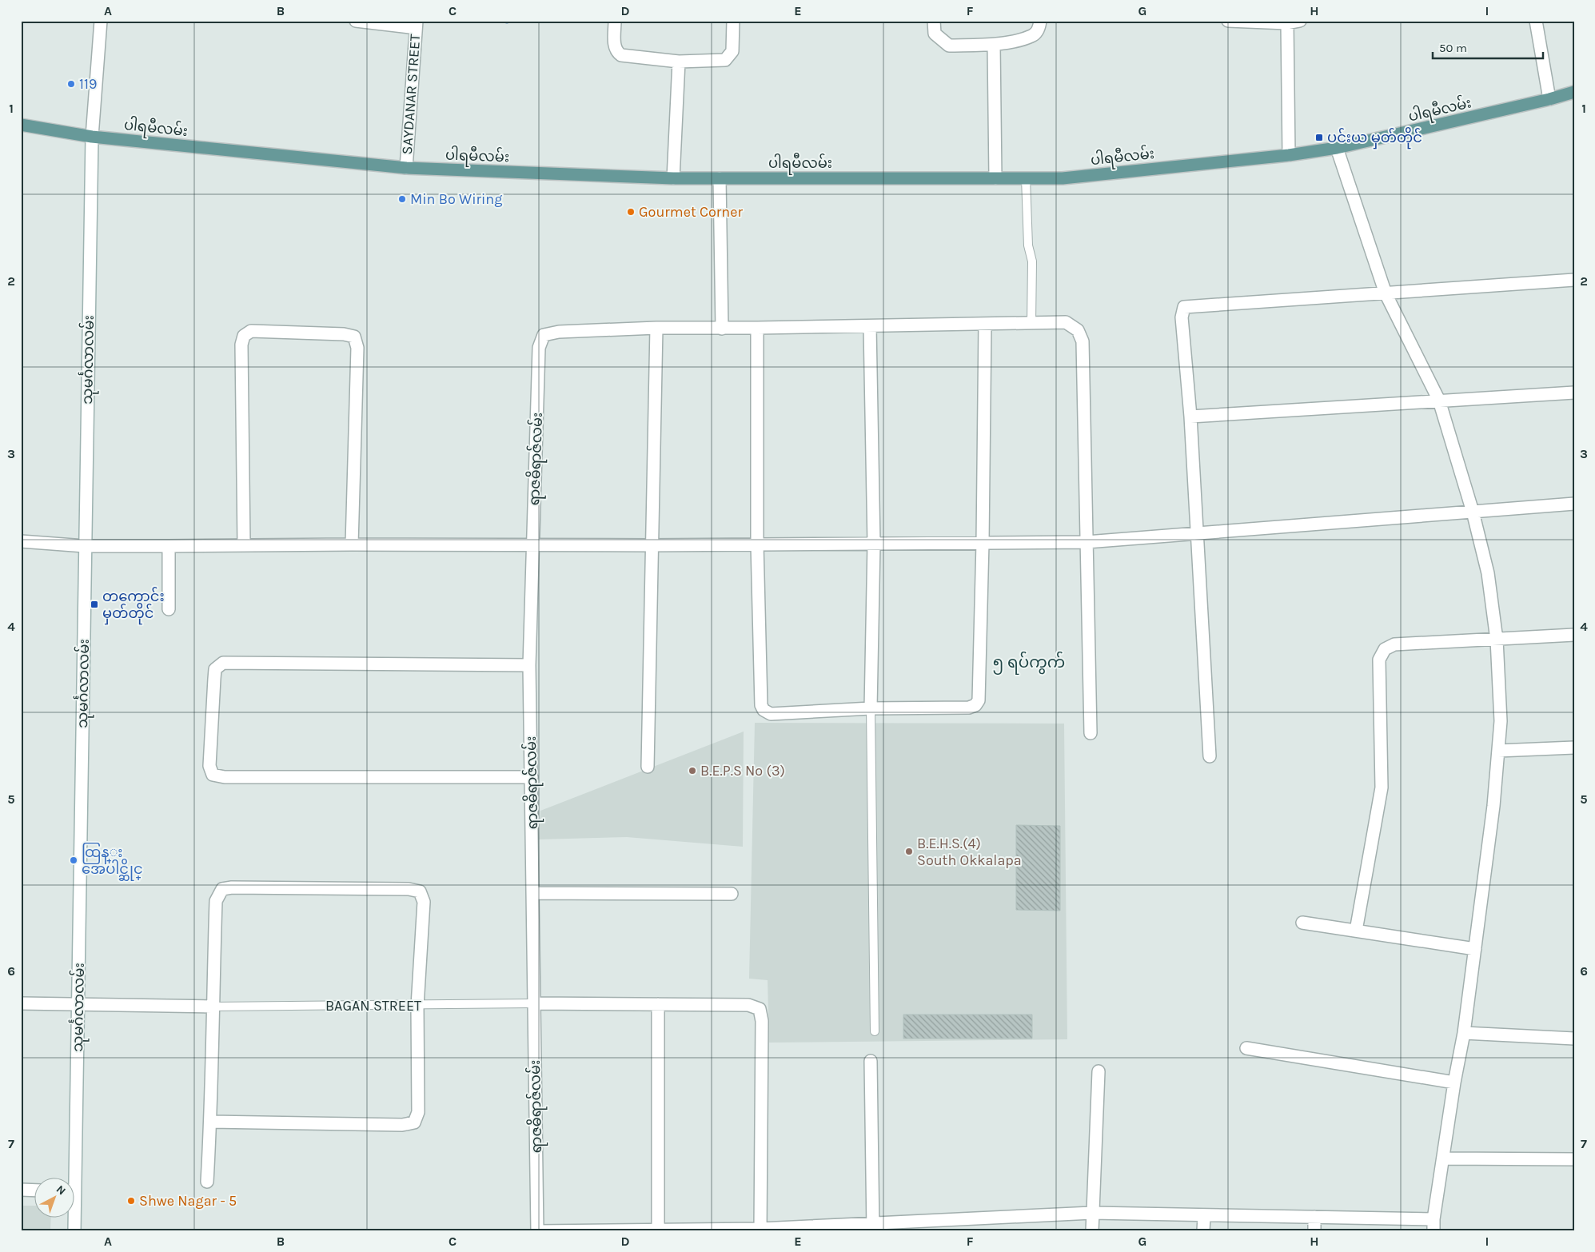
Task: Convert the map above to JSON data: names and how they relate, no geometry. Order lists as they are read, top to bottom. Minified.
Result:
{"streets":{"main road":["ပါရမီလမ်း"],"street":["SAYDANAR STREET","သုမင်္ဂလာလမ်း","ရာဇဓိရာဇ်လမ်း"],"lane":["BAGAN STREET"]},"crossings":[["SAYDANAR STREET","ပါရမီလမ်း"],["ပါရမီလမ်း","သုမင်္ဂလာလမ်း"],["ရာဇဓိရာဇ်လမ်း","BAGAN STREET"]],"districts":["၅ ရပ်ကွက်"],"places":{"other":["119","Min Bo Wiring","Gourmet Corner","B.E.P.S No (3)","B.E.H.S.(4) South Okkalapa","ထြန္း အေပါင္ဆိုင္","Shwe Nagar - 5"],"transit":["ပင်းယ မှတ်တိုင်","တကောင်း မှတ်တိုင်"]},"scale_bar":"50 m","north":"top right","grid":{"columns":["A","B","C","D","E","F","G","H","I"],"rows":["1","2","3","4","5","6","7"]}}
